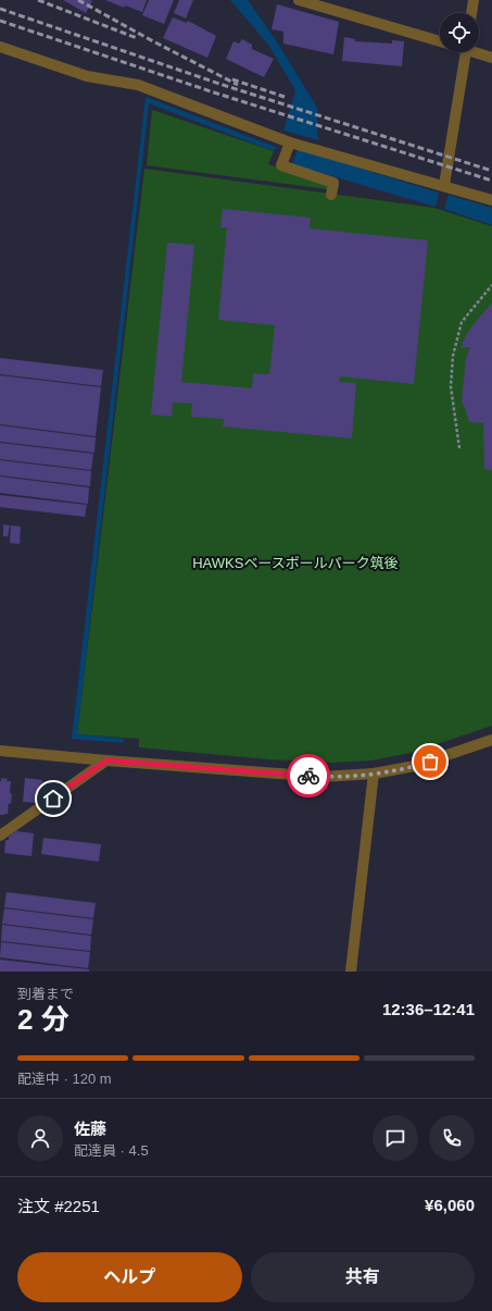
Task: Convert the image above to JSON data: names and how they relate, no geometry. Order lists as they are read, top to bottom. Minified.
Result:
{"parks":["HAWKSベースボールパーク筑後"],"page":{"heading":["2 分","到着まで","12:36–12:41"],"panel":["佐藤","配達員 · 4.5","注文 #2251","¥6,060"],"bar":"配達中 · 120 m","buttons":["ヘルプ","共有"]}}
